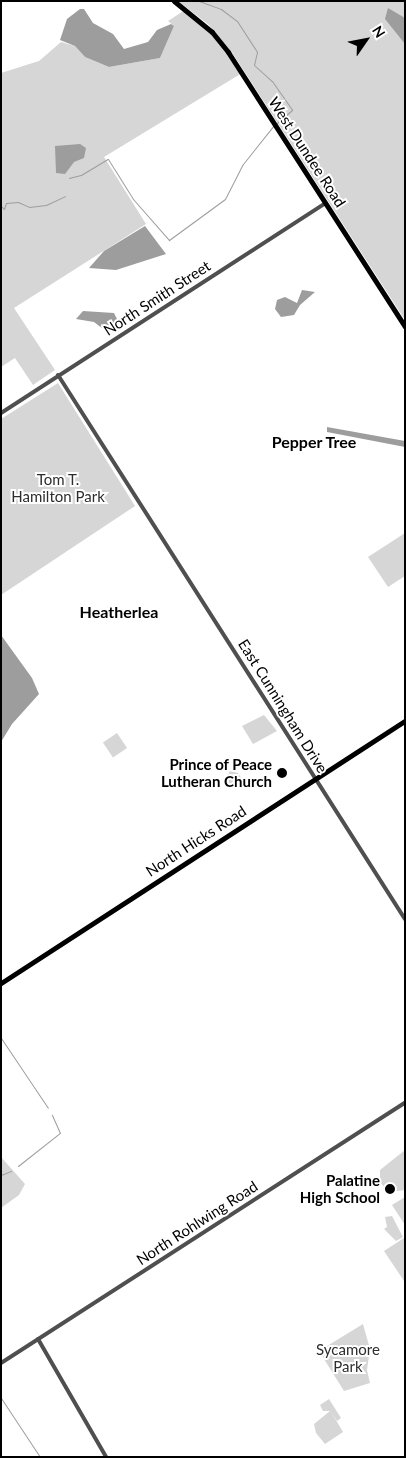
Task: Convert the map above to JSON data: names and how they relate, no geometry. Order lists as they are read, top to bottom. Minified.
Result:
{"streets":{"main road":["West Dundee Road","North Hicks Road"],"street":["North Smith Street","East Cunningham Drive","North Rohlwing Road"]},"crossings":[["West Dundee Road","North Smith Street"],["North Smith Street","East Cunningham Drive"],["East Cunningham Drive","North Hicks Road"]],"districts":["Pepper Tree","Heatherlea"],"parks":["Tom T. Hamilton Park","Sycamore Park"],"places":["Prince of Peace Lutheran Church","Palatine High School"],"north":"top right"}
